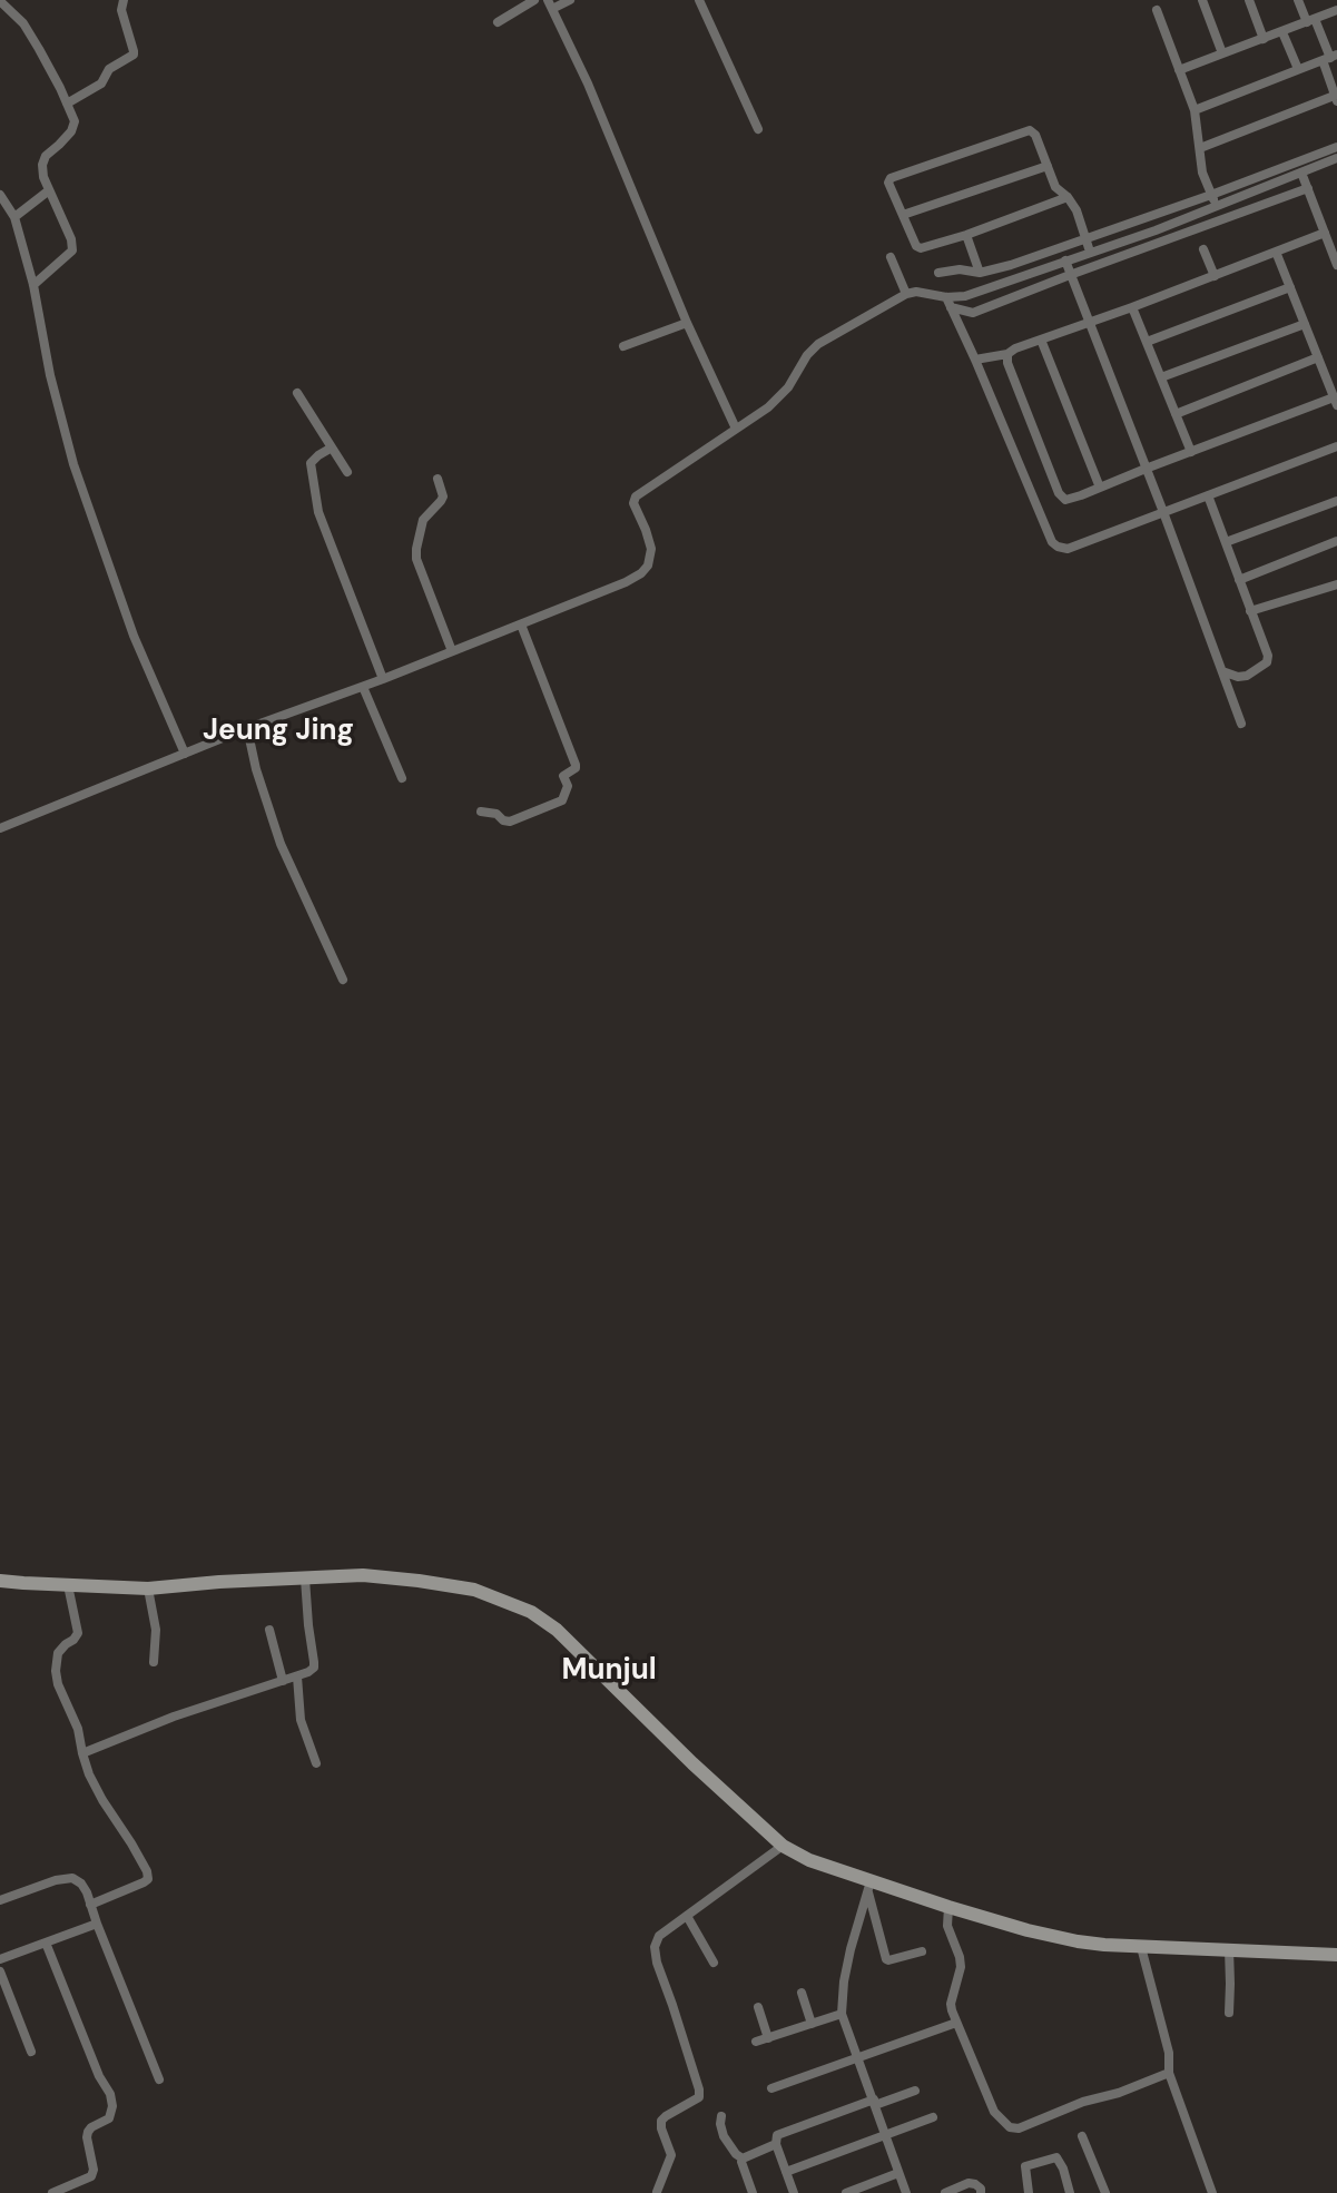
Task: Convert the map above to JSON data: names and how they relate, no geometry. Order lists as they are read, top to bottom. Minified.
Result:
{"districts":["Jeung Jing","Munjul"]}
